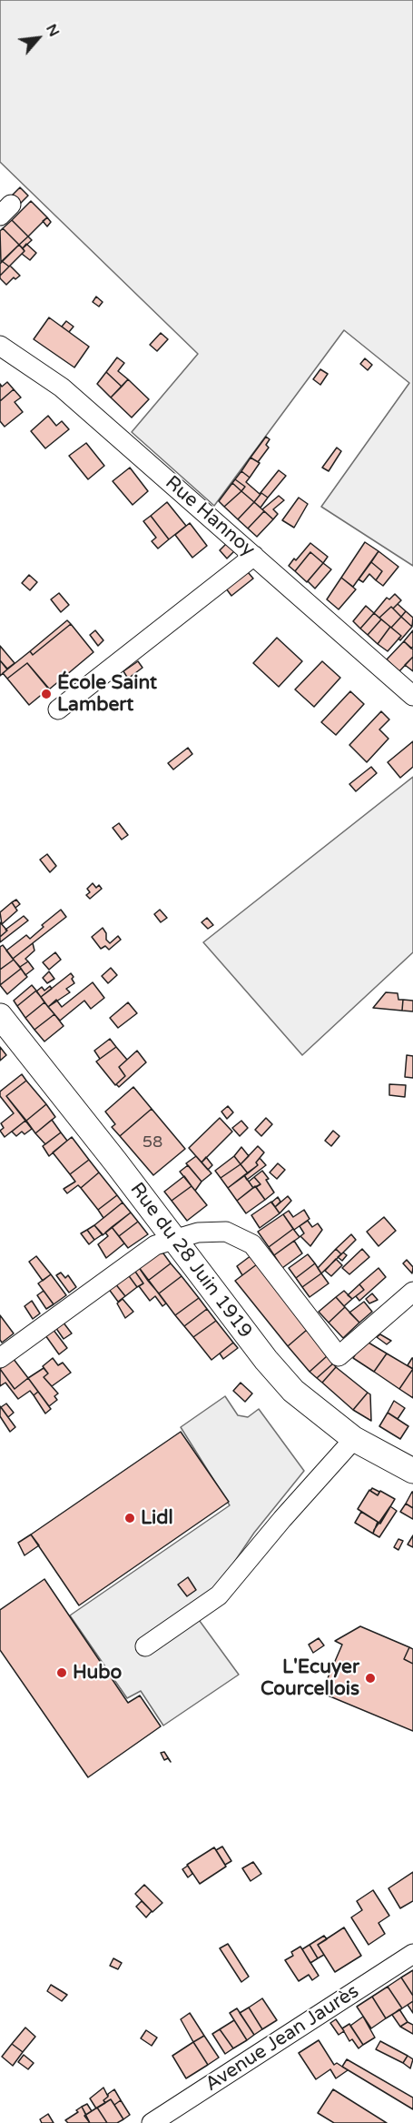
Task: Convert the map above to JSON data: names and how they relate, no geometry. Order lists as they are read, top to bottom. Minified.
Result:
{"streets":{"main road":["Rue du 28 Juin 1919"],"street":["Rue Hannoy","Avenue Jean Jaurès"]},"places":["École Saint Lambert","Lidl","Hubo","L'Ecuyer Courcellois"],"house_numbers":["58"],"north":"top right"}
